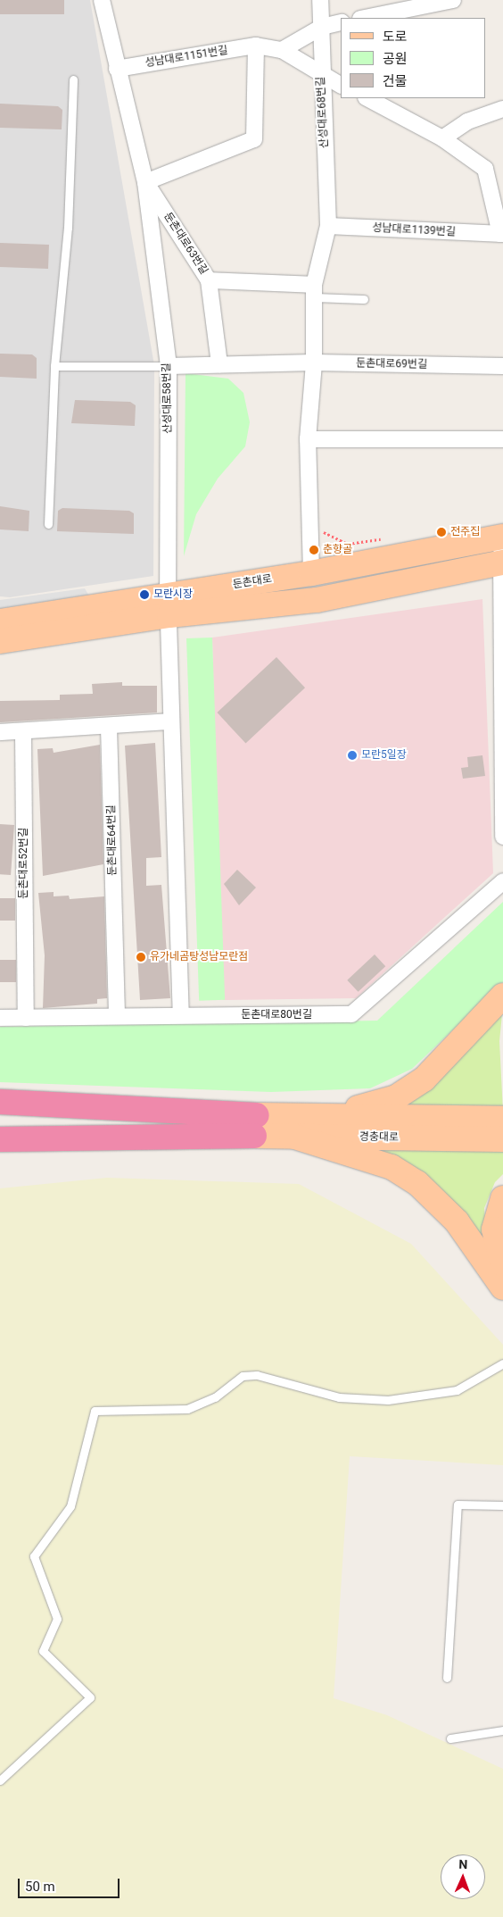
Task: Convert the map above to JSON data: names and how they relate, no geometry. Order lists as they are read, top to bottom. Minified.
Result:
{"streets":{"main road":["둔촌대로","경충대로"],"street":["성남대로1151번길","산성대로68번길","성남대로1139번길","둔촌대로63번길","둔촌대로69번길","산성대로58번길","둔촌대로64번길","둔촌대로52번길","둔촌대로80번길"]},"crossings":[["성남대로1151번길","산성대로58번길"],["산성대로68번길","성남대로1139번길"],["둔촌대로63번길","산성대로58번길"],["산성대로58번길","둔촌대로"],["둔촌대로64번길","둔촌대로80번길"],["둔촌대로52번길","둔촌대로80번길"]],"places":["전주집","춘향골","모란시장","모란5일장","유가네곰탕성남모란점"],"legend":["도로","공원","건물"],"scale_bar":"50 m","north":"top"}
